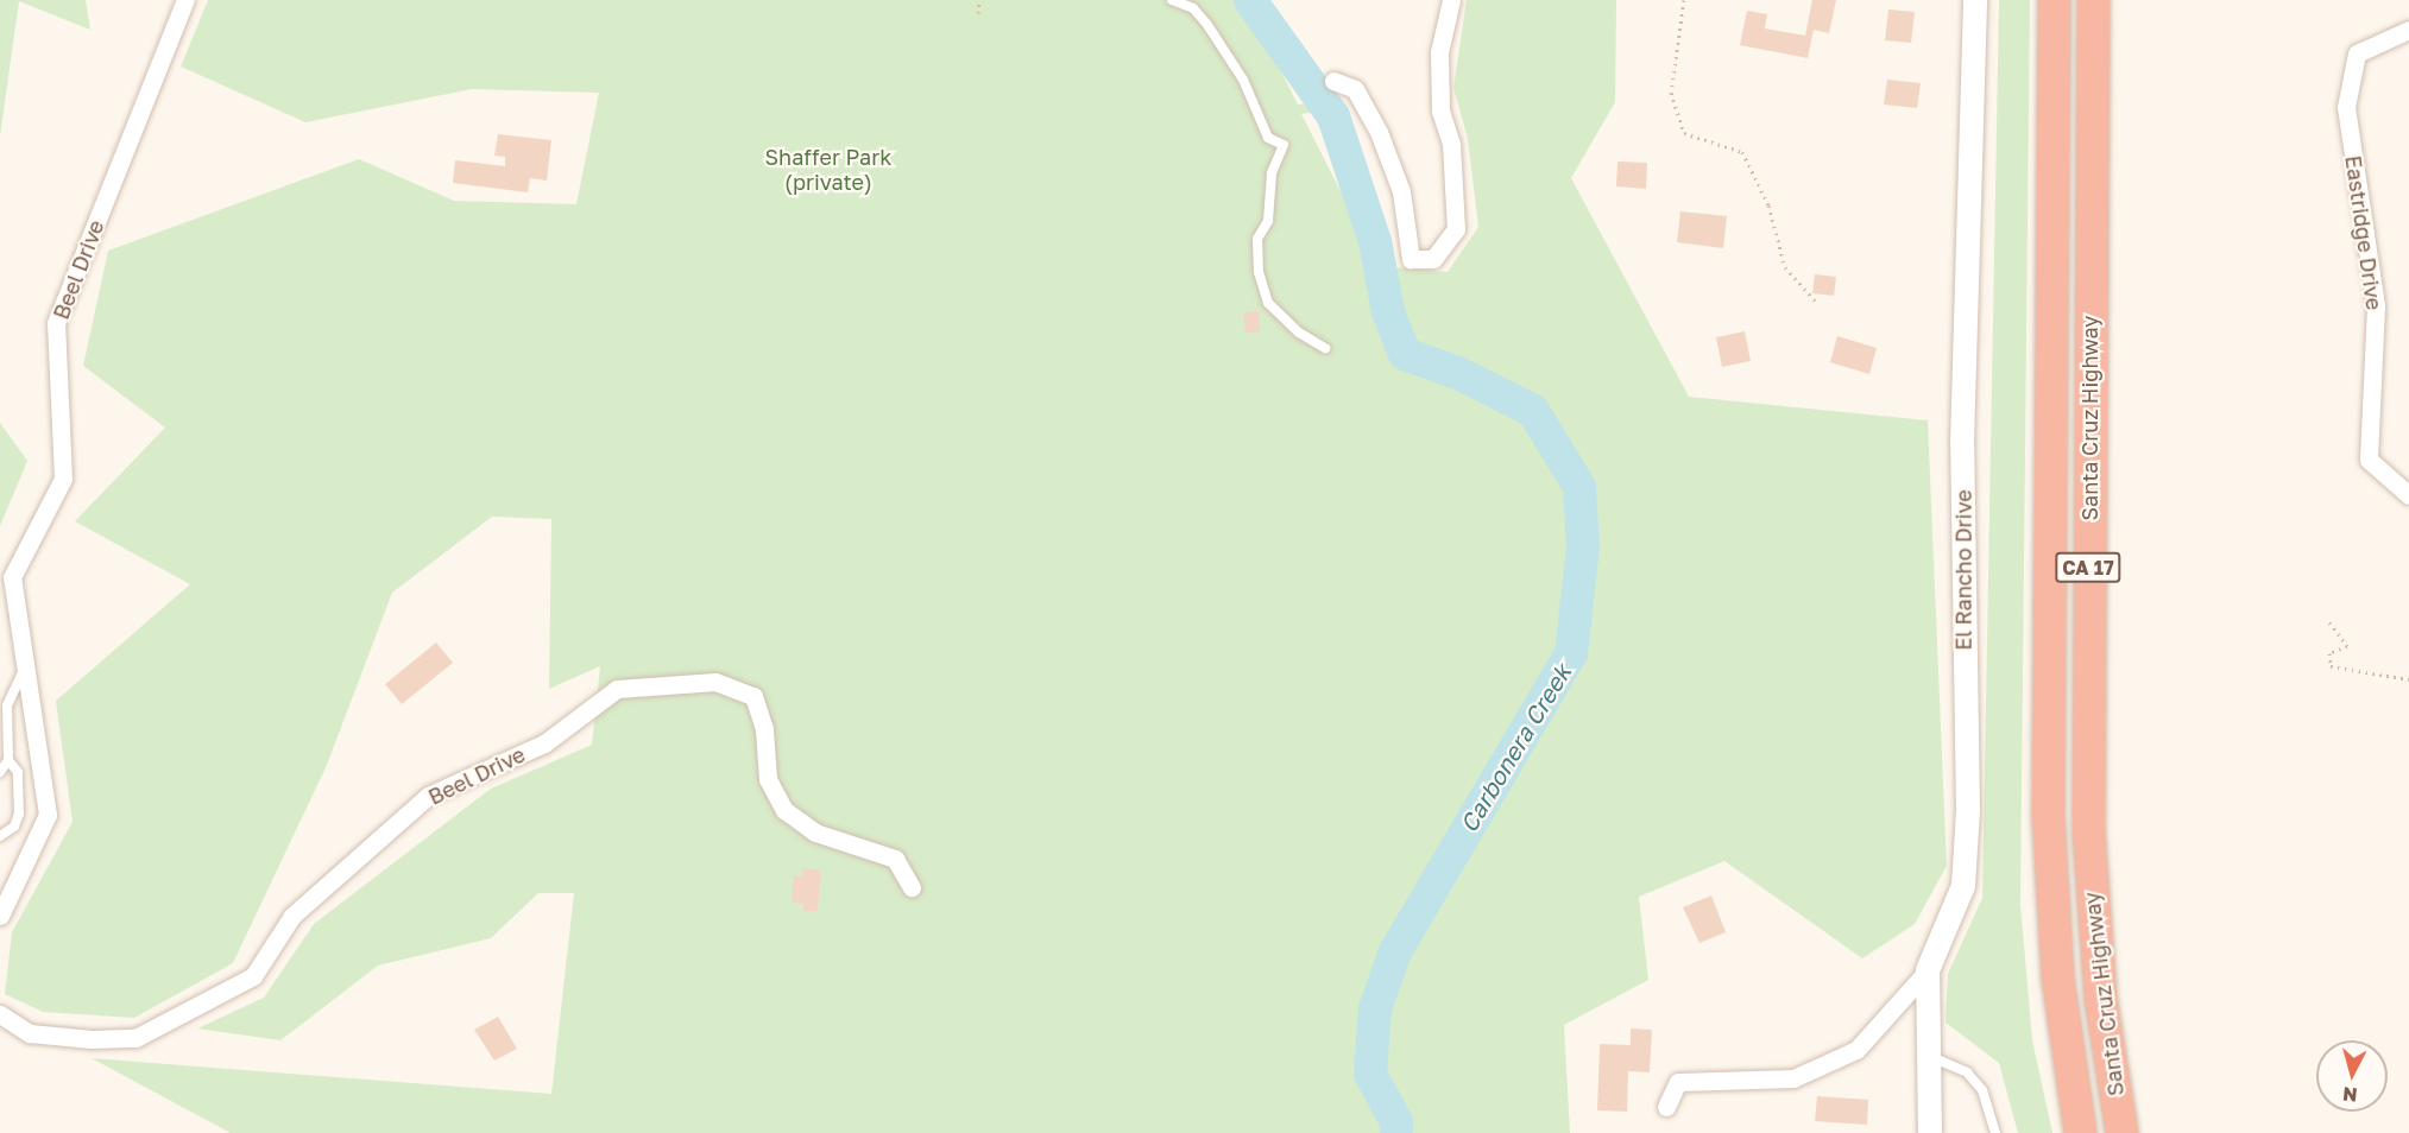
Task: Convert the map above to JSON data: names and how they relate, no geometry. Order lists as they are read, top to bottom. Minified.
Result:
{"streets":{"highway":["Santa Cruz Highway","CA 17"],"street":["Eastridge Drive","Beel Drive","El Rancho Drive"]},"water":["Carbonera Creek"],"parks":["Shaffer Park (private)"],"north":"bottom"}
